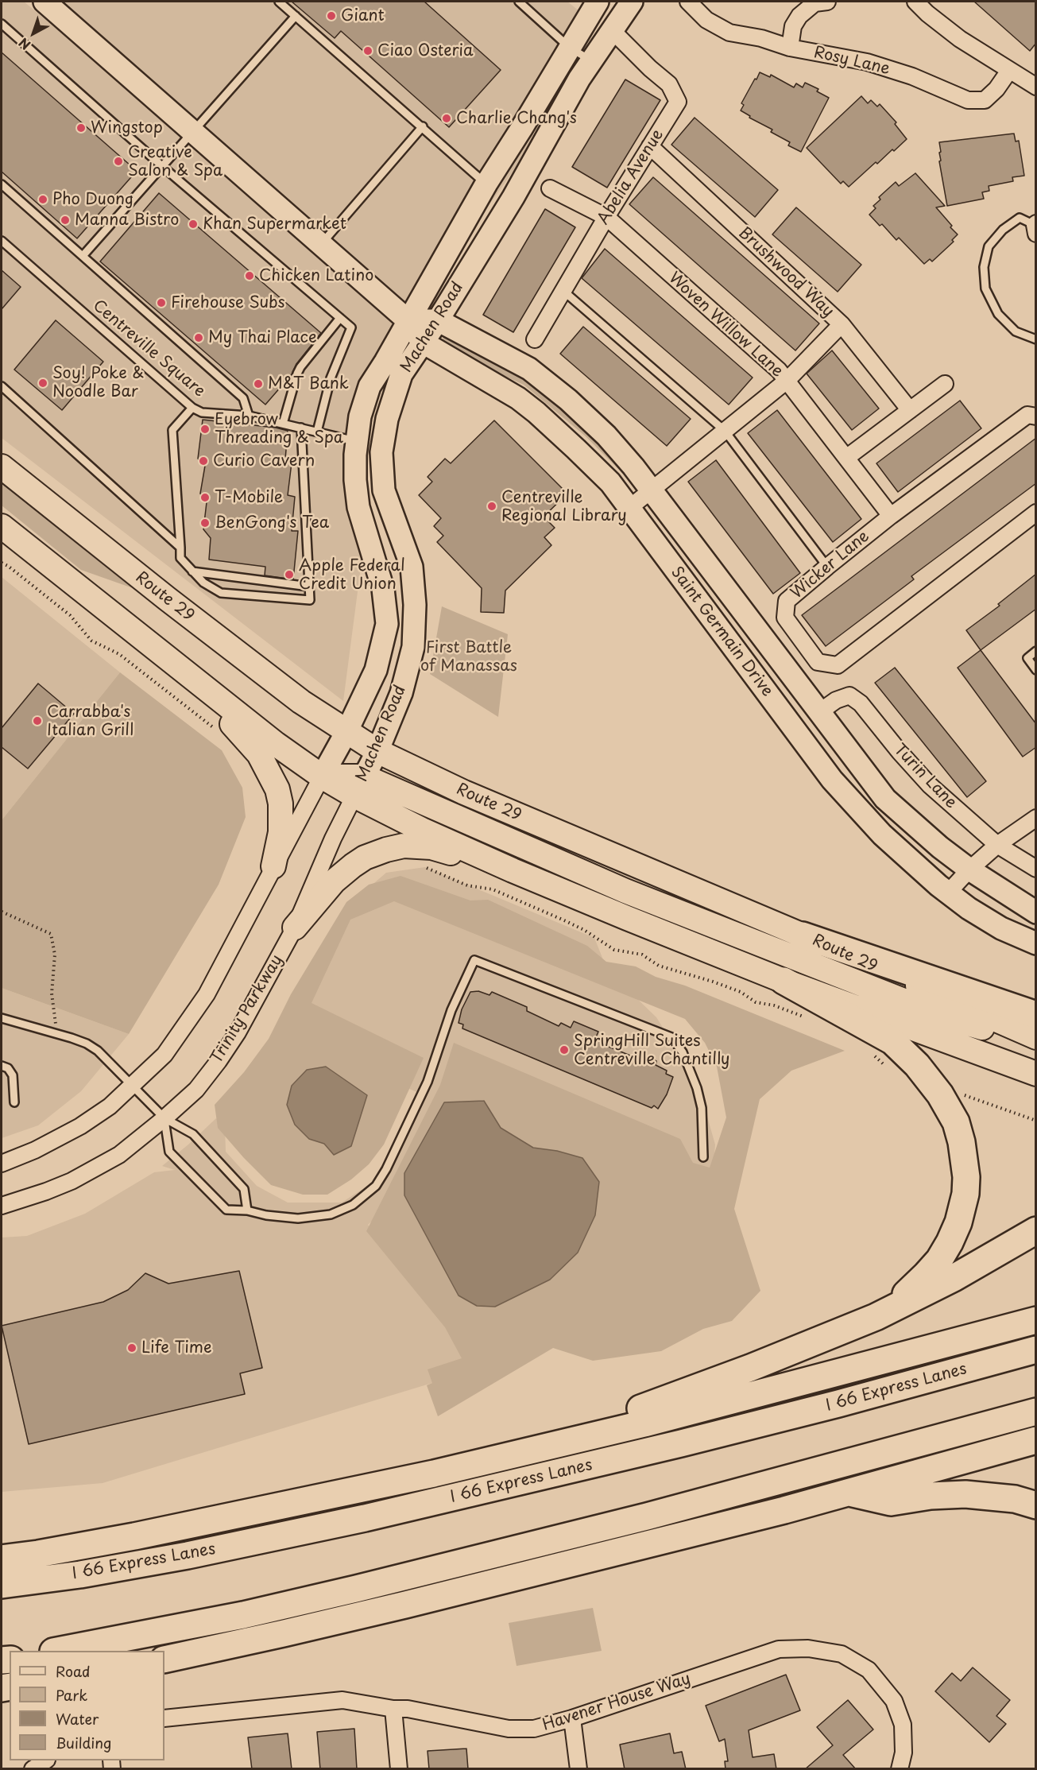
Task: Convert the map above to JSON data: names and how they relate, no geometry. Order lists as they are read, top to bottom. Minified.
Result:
{"streets":{"highway":["I 66 Express Lanes"],"main road":["Route 29"],"street":["Rosy Lane","Abelia Avenue","Brushwood Way","Woven Willow Lane","Machen Road","Wicker Lane","Saint Germain Drive","Turin Lane","Trinity Parkway","Havener House Way"],"lane":["Centreville Square"]},"crossings":[["Abelia Avenue","Brushwood Way"],["Abelia Avenue","Woven Willow Lane"],["Abelia Avenue","Machen Road"],["Woven Willow Lane","Wicker Lane"],["Machen Road","Centreville Square"],["Machen Road","Route 29"],["Machen Road","Saint Germain Drive"],["Machen Road","Trinity Parkway"],["Saint Germain Drive","Turin Lane"]],"parks":["First Battle of Manassas"],"places":["Giant","Ciao Osteria","Charlie Chang's","Wingstop","Creative Salon & Spa","Pho Duong","Manna Bistro","Khan Supermarket","Chicken Latino","Firehouse Subs","My Thai Place","Soy! Poke & Noodle Bar","M&T Bank","Eyebrow Threading & Spa","Curio Cavern","T-Mobile","Centreville Regional Library","BenGong's Tea","Apple Federal Credit Union","Carrabba's Italian Grill","SpringHill Suites Centreville Chantilly","Life Time"],"legend":["Road","Park","Water","Building"],"north":"bottom left"}
